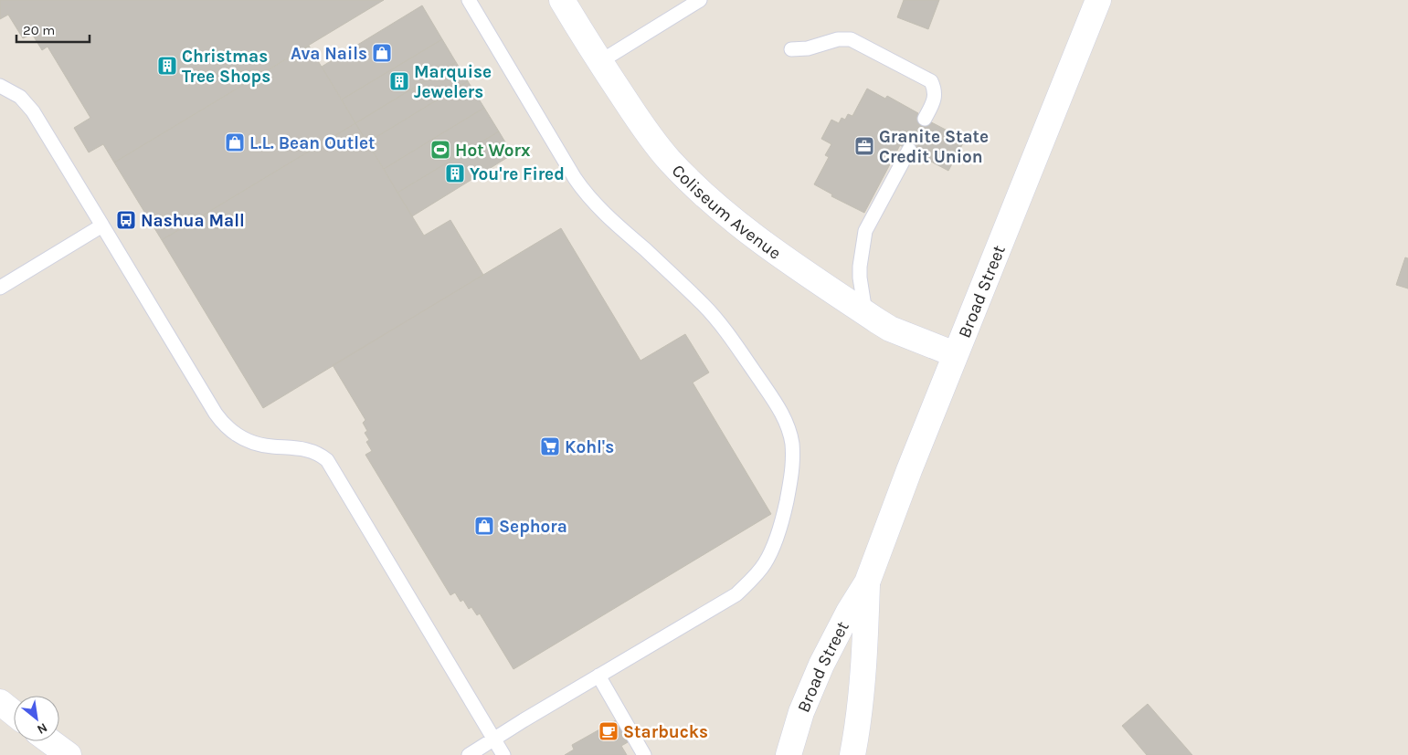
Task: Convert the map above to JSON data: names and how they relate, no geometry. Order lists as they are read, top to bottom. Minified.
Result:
{"streets":{"main road":["Coliseum Avenue","Broad Street"]},"crossings":[["Coliseum Avenue","Broad Street"]],"places":{"shop":["Ava Nails","L.L. Bean Outlet","Sephora"],"building":["Christmas Tree Shops","Marquise Jewelers","You're Fired"],"office":["Granite State Credit Union"],"sports":["Hot Worx"],"bus stop":["Nashua Mall"],"supermarket":["Kohl's"],"cafe":["Starbucks"]},"scale_bar":"20 m","north":"bottom right"}
